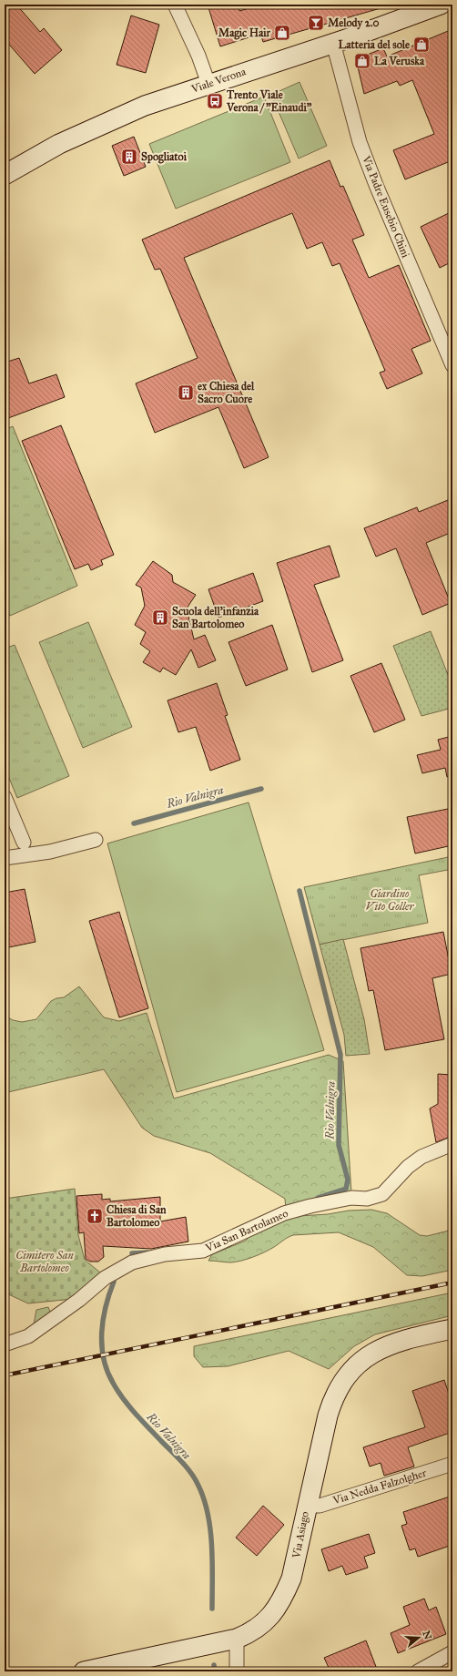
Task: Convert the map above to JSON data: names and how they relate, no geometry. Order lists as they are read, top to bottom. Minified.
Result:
{"streets":{"main road":["Viale Verona","Via Asiago"],"street":["Via Padre Eusebio Chini","Via San Bartolameo","Via Nedda Falzolgher"]},"crossings":[["Viale Verona","Via Padre Eusebio Chini"],["Via Nedda Falzolgher","Via Asiago"]],"water":["Rio Valnigra"],"parks":["Giardino Vito Goller","Cimitero San Bartolomeo"],"places":{"bar":["Melody 2.0"],"shop":["Magic Hair","Latteria del sole","La Veruska"],"bus stop":["Trento Viale Verona / \"Einaudi\""],"building":["Spogliatoi","ex Chiesa del Sacro Cuore","Scuola dell'infanzia San Bartolomeo"],"church":["Chiesa di San Bartolomeo"]},"north":"right"}
